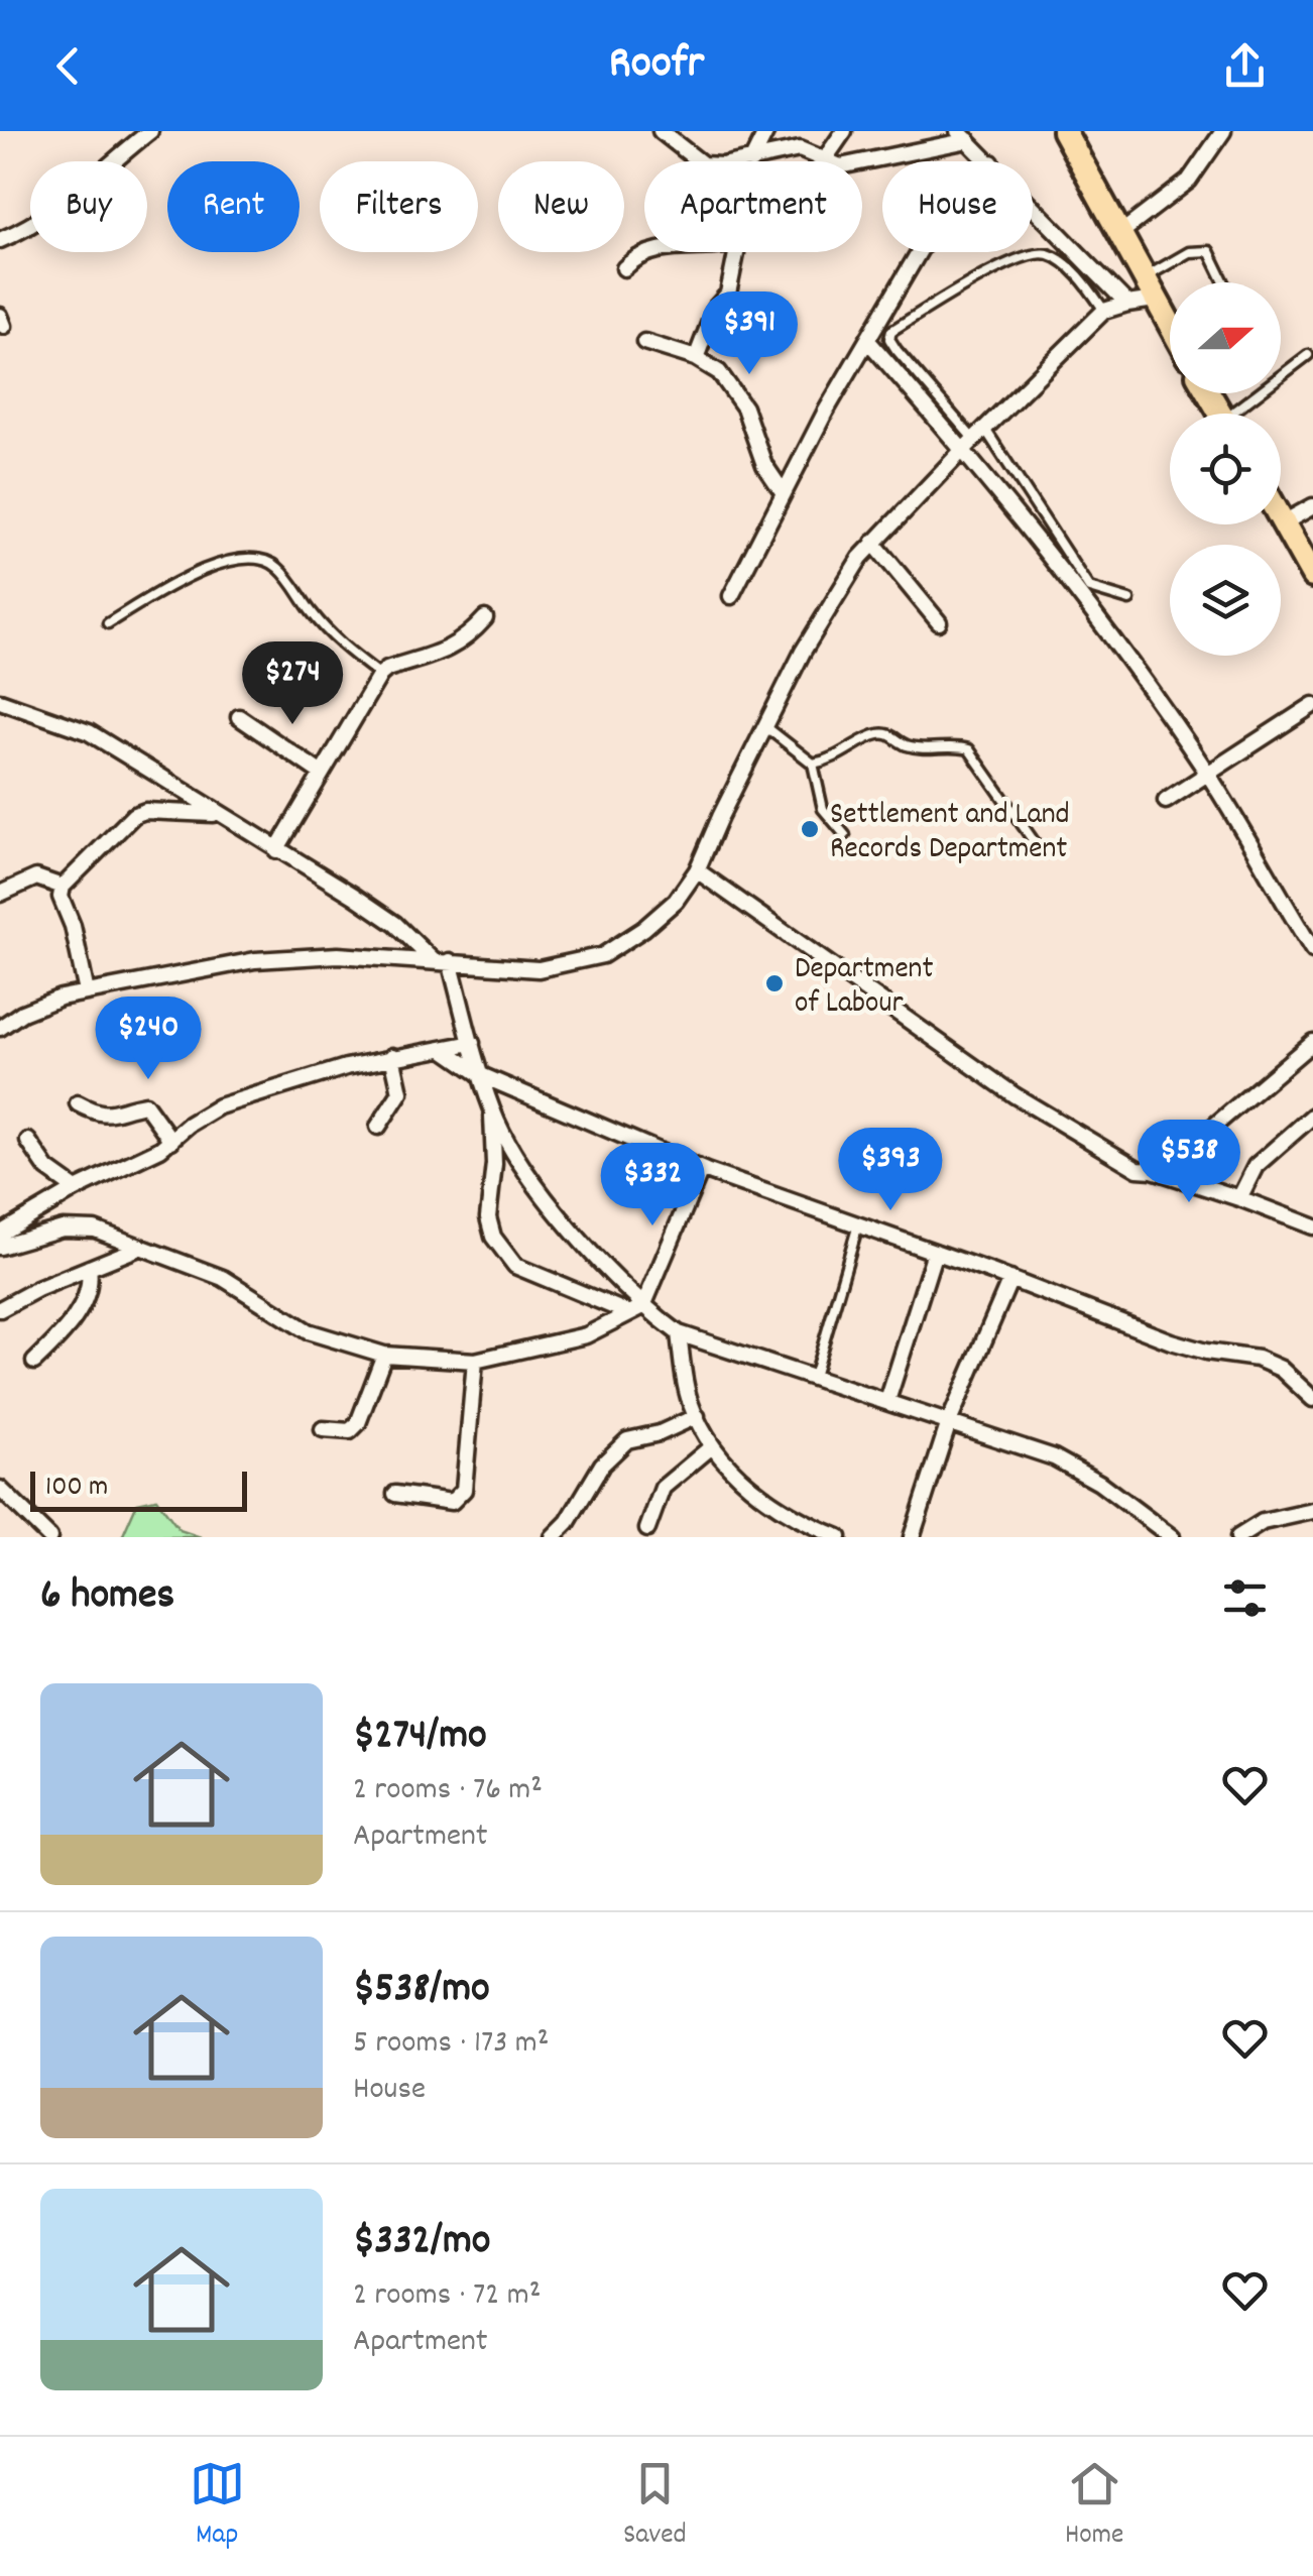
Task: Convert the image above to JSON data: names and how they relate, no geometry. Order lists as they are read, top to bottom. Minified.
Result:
{"places":["Settlement and Land Records Department","Department of Labour"],"scale_bar":"100 m","north":"right","page":{"header":"Roofr","chip":["Buy","Rent","Filters","New","Apartment","House"],"price":["$391","$274","$240","$538","$393","$332"],"scale":"100 m","heading":"6 homes","list":[{"name":"$274/mo","note":"2 rooms · 76 m² · Apartment"},{"name":"$538/mo","note":"5 rooms · 173 m² · House"},{"name":"$332/mo","note":"2 rooms · 72 m² · Apartment"}],"tabs":["Map","Saved","Home"]}}
